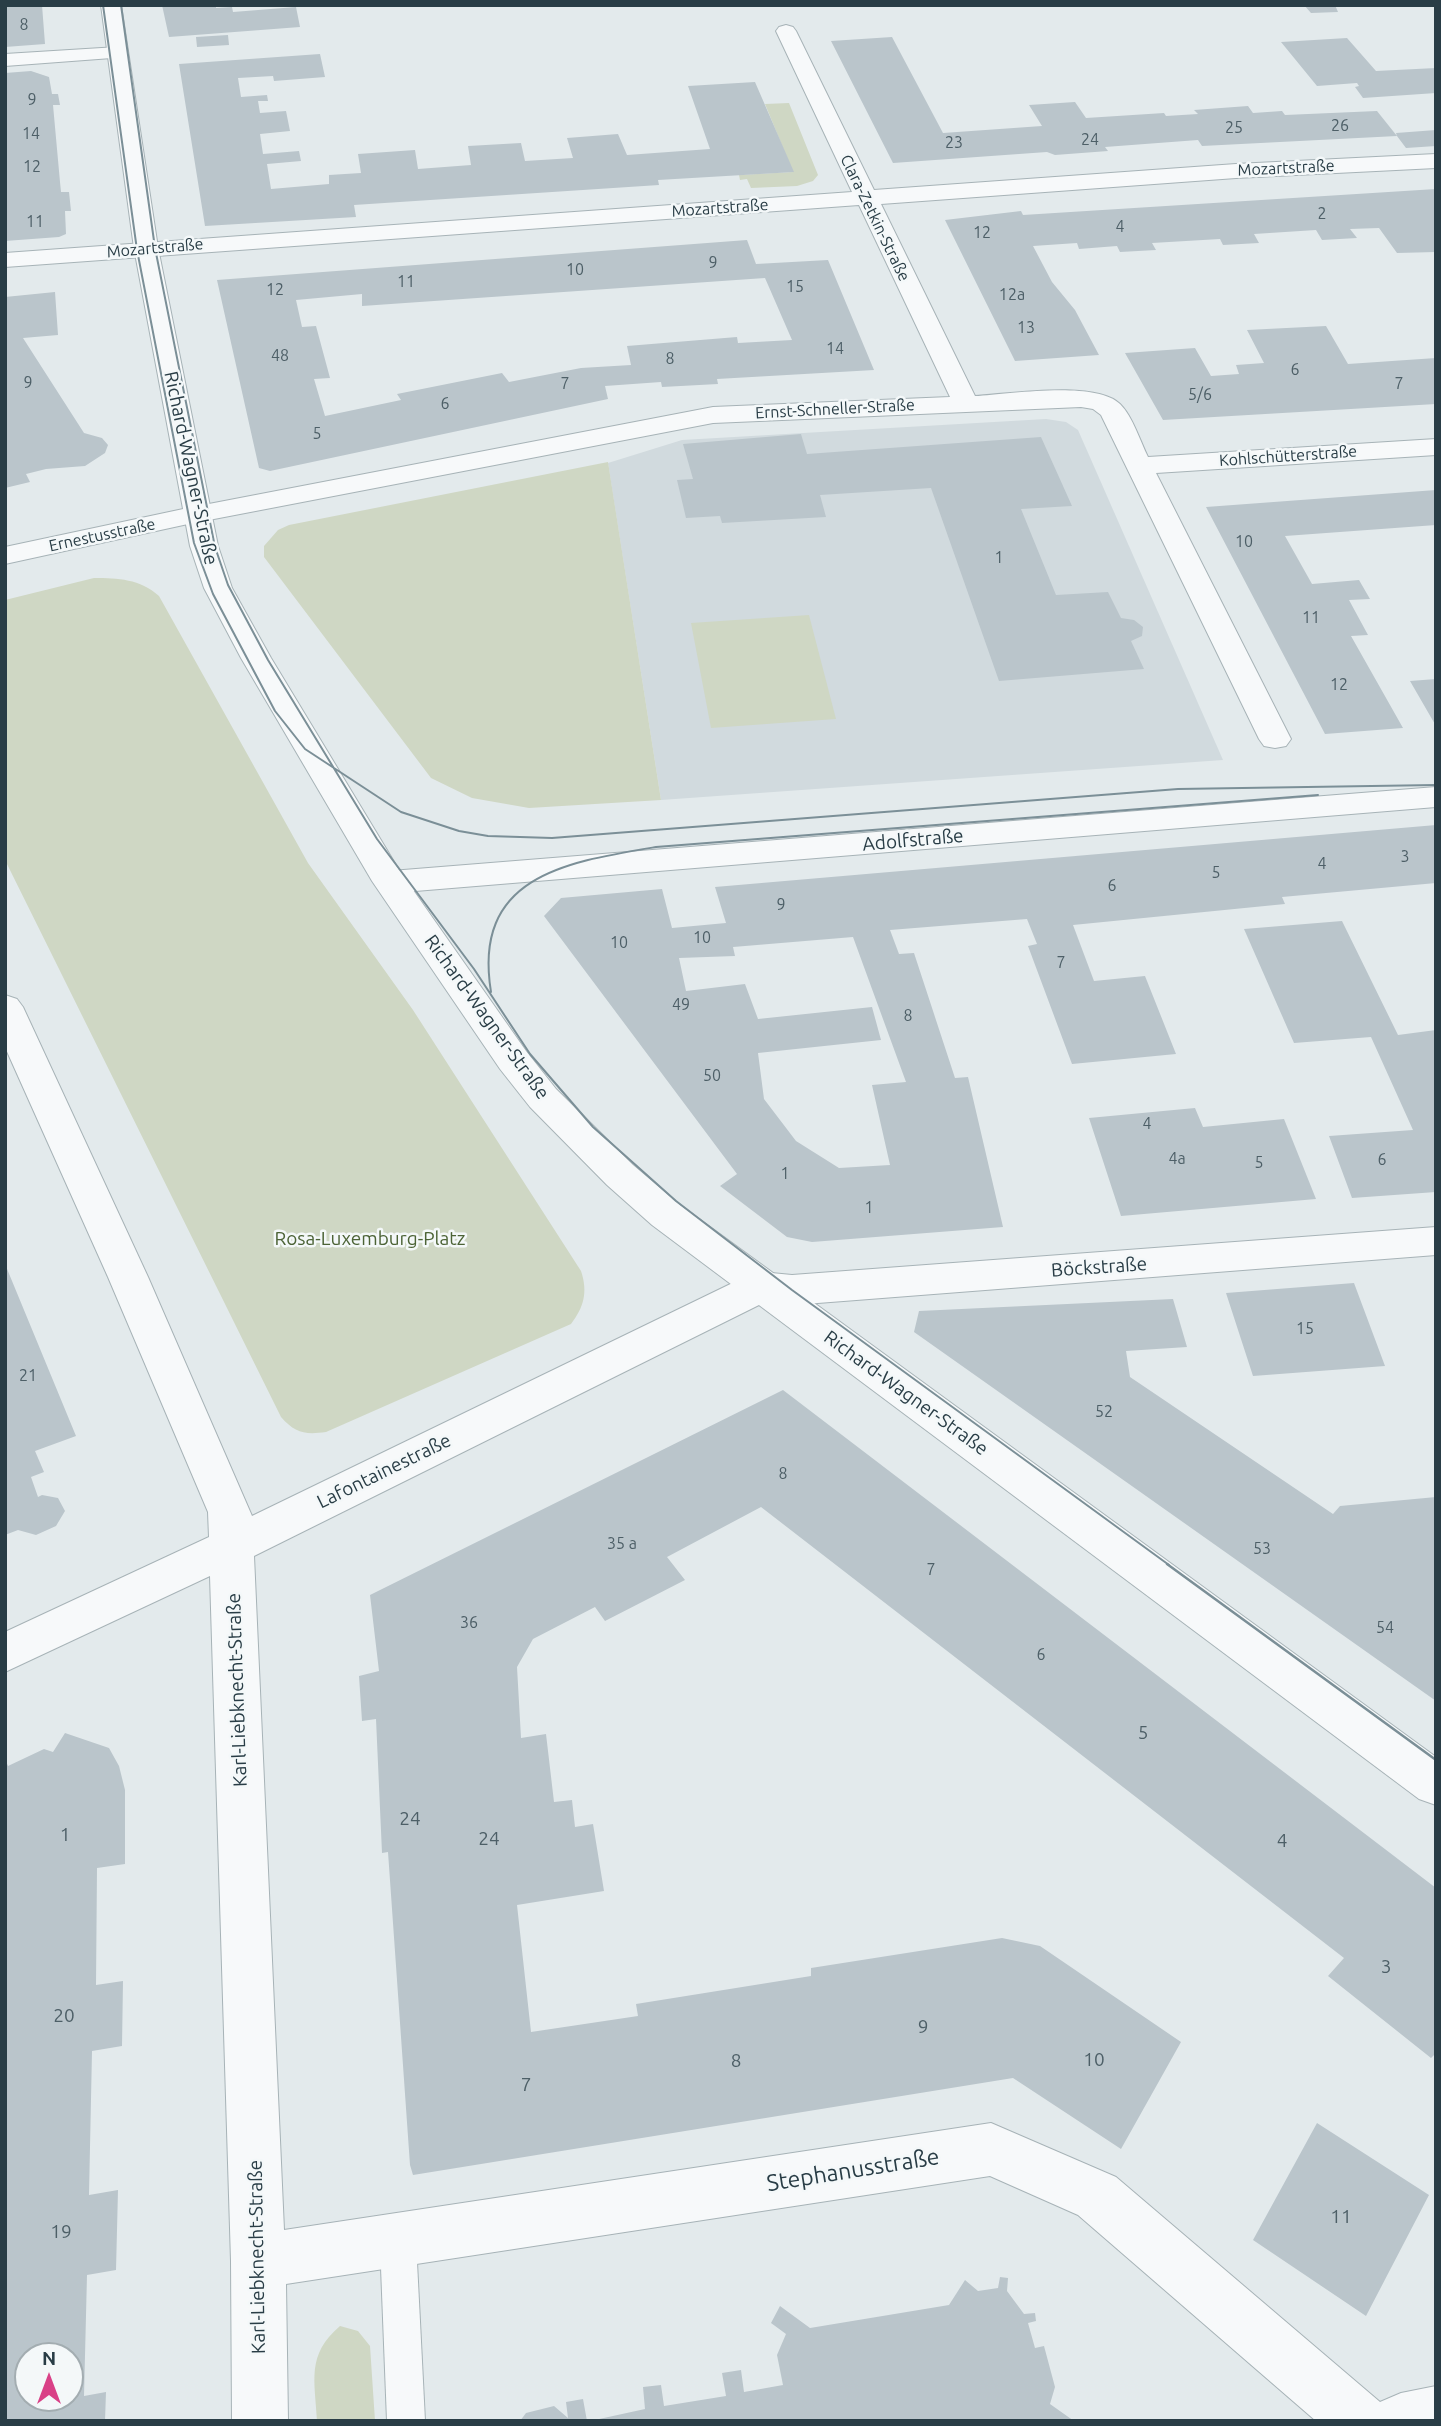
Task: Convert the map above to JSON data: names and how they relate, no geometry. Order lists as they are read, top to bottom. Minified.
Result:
{"streets":{"street":["Mozartstraße","Clara-Zetkin-Straße","Ernst-Schneller-Straße","Kohlschütterstraße","Richard-Wagner-Straße","Ernestusstraße","Adolfstraße","Böckstraße","Lafontainestraße","Karl-Liebknecht-Straße","Stephanusstraße"]},"crossings":[["Mozartstraße","Clara-Zetkin-Straße"],["Mozartstraße","Richard-Wagner-Straße"],["Clara-Zetkin-Straße","Ernst-Schneller-Straße"],["Ernst-Schneller-Straße","Kohlschütterstraße"],["Ernst-Schneller-Straße","Richard-Wagner-Straße"],["Ernst-Schneller-Straße","Ernestusstraße"],["Richard-Wagner-Straße","Ernestusstraße"],["Richard-Wagner-Straße","Adolfstraße"],["Richard-Wagner-Straße","Böckstraße"],["Richard-Wagner-Straße","Lafontainestraße"],["Böckstraße","Lafontainestraße"],["Lafontainestraße","Karl-Liebknecht-Straße"],["Karl-Liebknecht-Straße","Stephanusstraße"]],"parks":["Rosa-Luxemburg-Platz"],"house_numbers":["8","9","26","25","14","24","23","12","2","11","4","12","9","10","11","15","12","12a","13","14","48","8","6","9","7","7","5/6","6","5","10","1","11","12","3","4","5","6","9","10","10","7","49","8","50","4","4a","6","5","1","1","15","21","52","8","35 a","53","7","36","54","6","5","24","1","24","4","3","20","9","10","8","7","11","19"],"north":"top"}
